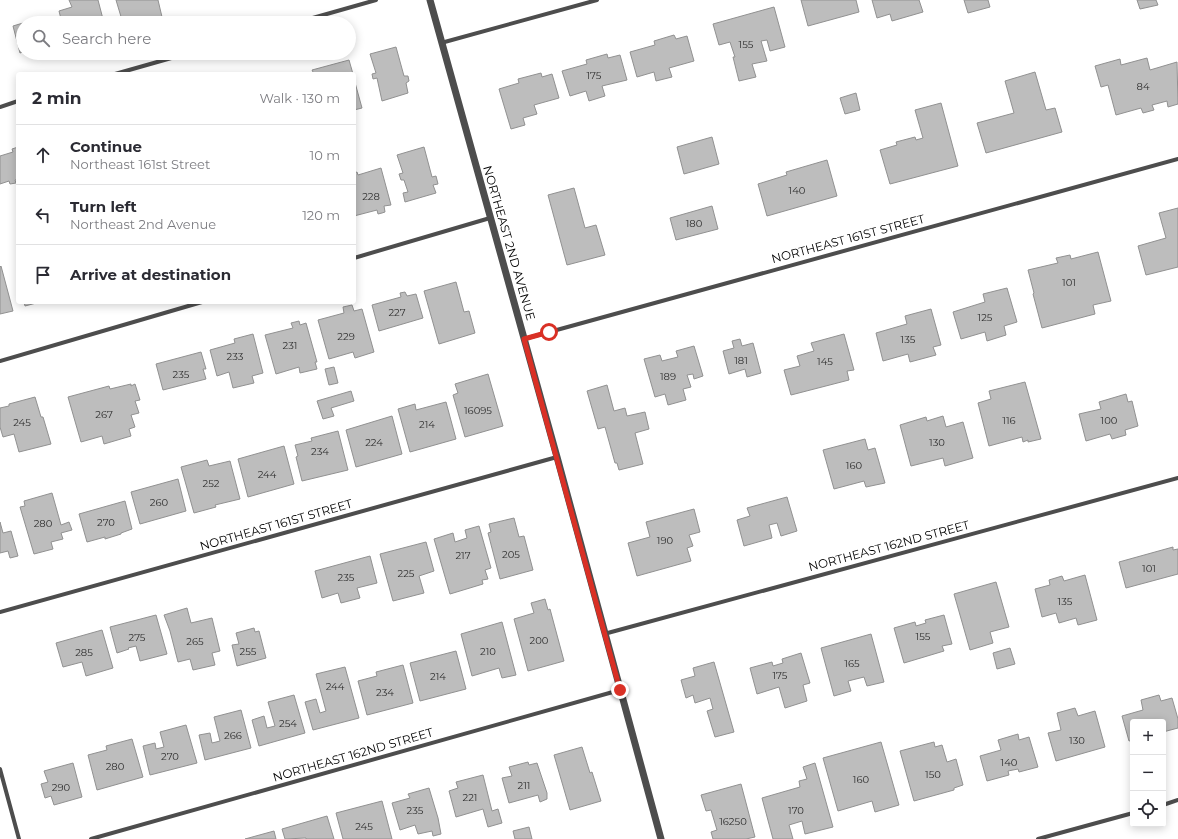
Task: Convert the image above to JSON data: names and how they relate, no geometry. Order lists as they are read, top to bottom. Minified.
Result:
{"streets":{"street":["NORTHEAST 161ST STREET","NORTHEAST 2ND AVENUE","NORTHEAST 162ND STREET"]},"crossings":[["NORTHEAST 161ST STREET","NORTHEAST 2ND AVENUE"],["NORTHEAST 2ND AVENUE","NORTHEAST 162ND STREET"]],"house_numbers":["155","175","84","140","228","180","101","227","125","229","135","231","233","181","145","235","189","16095","267","116","100","245","214","224","130","234","160","244","252","260","270","280","190","205","217","101","225","235","135","155","275","200","265","255","210","285","165","175","214","244","234","254","266","130","270","140","280","150","160","211","290","221","235","170","16250","245"],"page":{"search":"Search here","heading":["2 min","Walk · 130 m"],"list":[["Continue","Northeast 161st Street","10 m"],["Turn left","Northeast 2nd Avenue","120 m"],"Arrive at destination"],"map_buttons":["+","−"]}}
